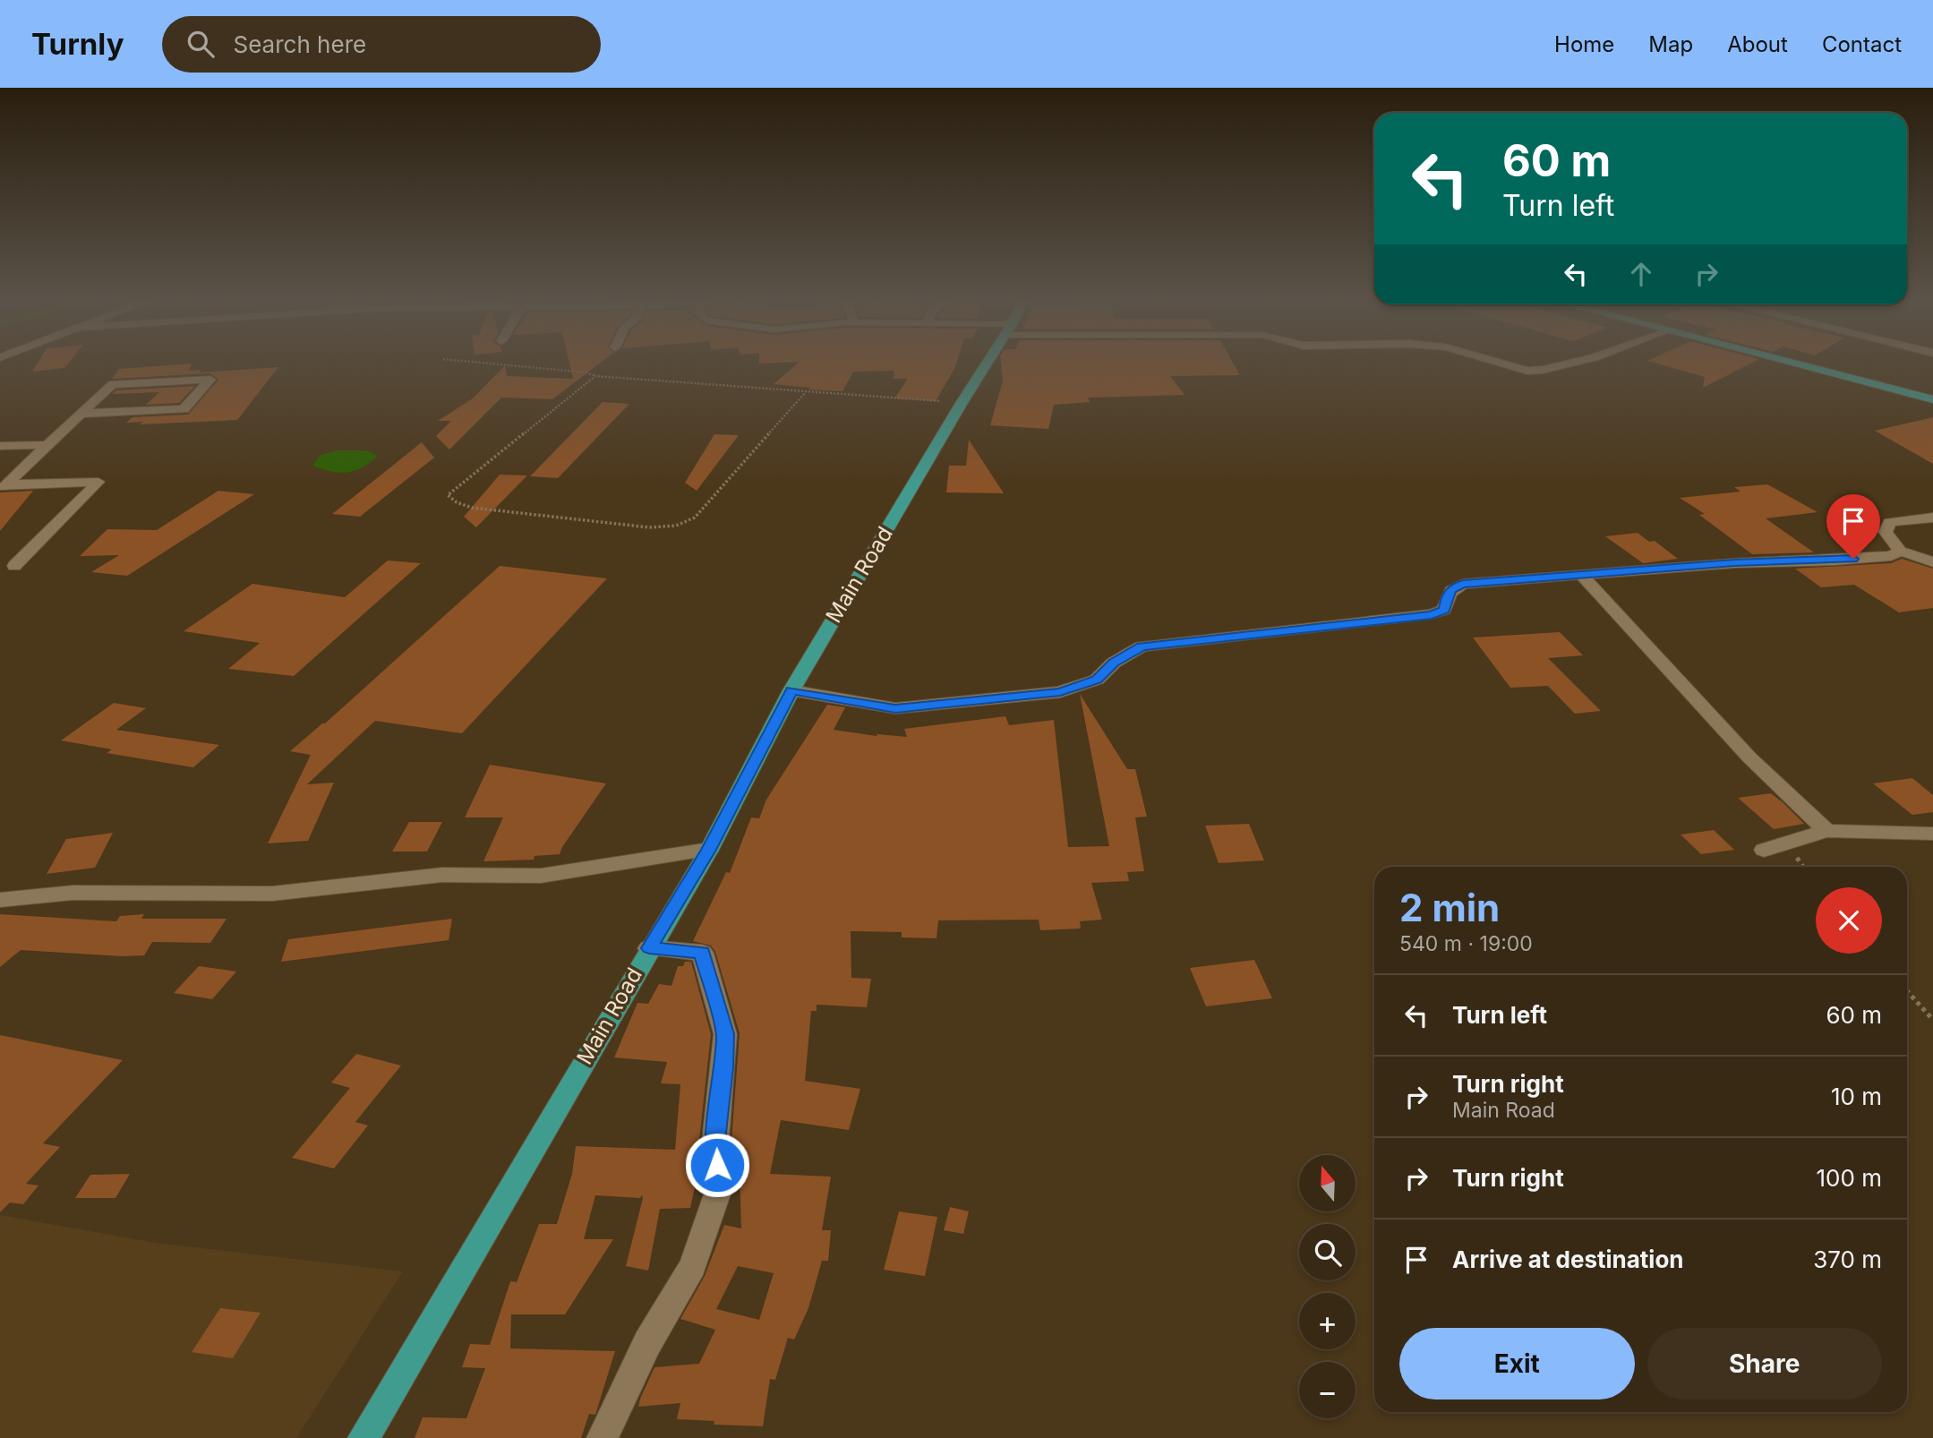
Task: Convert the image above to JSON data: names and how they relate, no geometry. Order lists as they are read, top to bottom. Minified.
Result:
{"streets":{"main road":["Main Road"]},"north":"top","page":{"header":"Turnly","search":"Search here","nav":["Home","Map","About","Contact"],"turn":["60 m","Turn left"],"heading":["2 min","540 m · 19:00"],"list":[{"name":"Turn left","value":"60 m"},{"name":"Turn right","note":"Main Road","value":"10 m"},{"name":"Turn right","value":"100 m"},{"name":"Arrive at destination","value":"370 m"}],"map_buttons":["+","−"],"buttons":["Exit","Share"]}}
